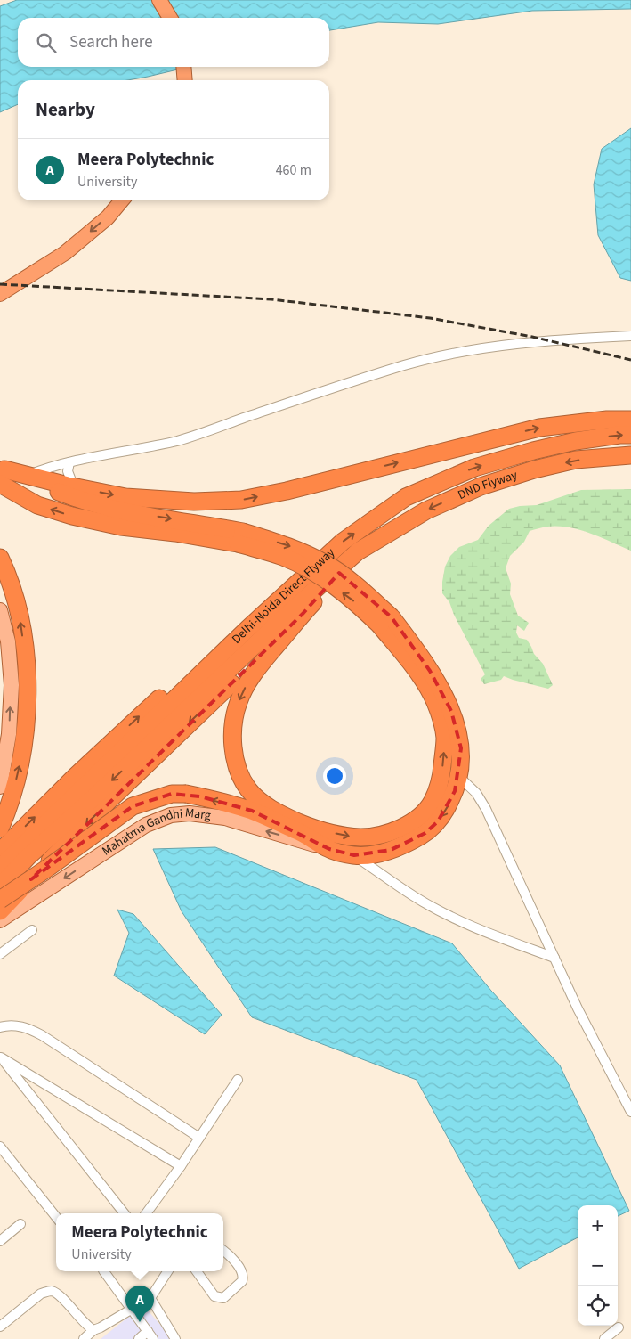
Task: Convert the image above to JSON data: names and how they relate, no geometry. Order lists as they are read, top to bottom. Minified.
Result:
{"streets":{"highway":["DND Flyway","Delhi-Noida Direct Flyway"],"main road":["Mahatma Gandhi Marg"]},"crossings":[["DND Flyway","Delhi-Noida Direct Flyway"]],"one_way":["Mahatma Gandhi Marg"],"page":{"search":"Search here","heading":"Nearby","list":[{"mark":"A","name":"Meera Polytechnic","note":"University","value":"460 m"}],"map_buttons":["+","−"],"popup":["Meera Polytechnic","University"],"pins":"A"}}
